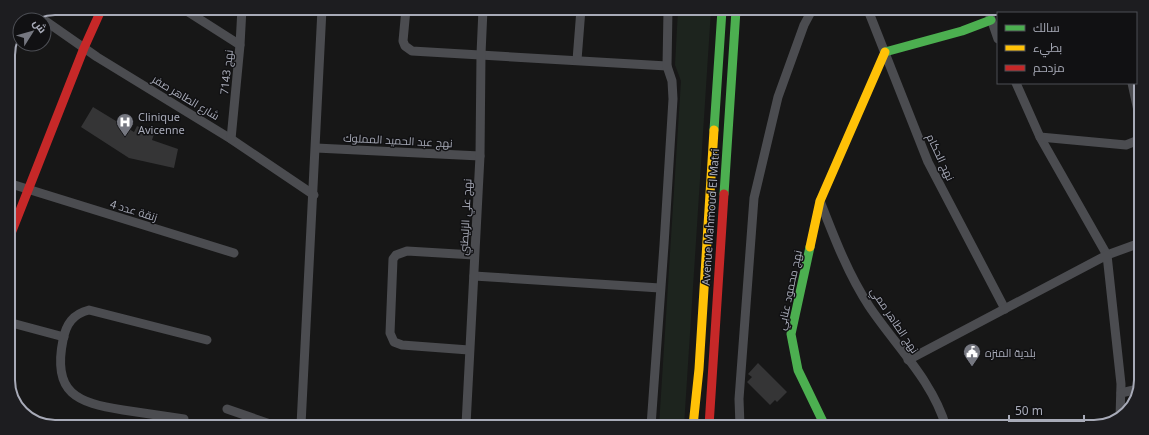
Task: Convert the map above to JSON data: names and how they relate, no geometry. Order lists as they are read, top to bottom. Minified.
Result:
{"streets":{"main road":["Avenue Mahmoud El Matri","نهج محمود عنابي"],"street":["نهج 7143","شارع الطاهر صفر","نهج عبد الحميد المملوك","نهج الحكام","زنقة عدد 4","نهج علي الزليطني","نهج الطاهر ممي"]},"crossings":[["نهج 7143","شارع الطاهر صفر"],["نهج عبد الحميد المملوك","نهج علي الزليطني"],["نهج الحكام","نهج محمود عنابي"],["نهج محمود عنابي","نهج الطاهر ممي"]],"places":{"hospital":["Clinique Avicenne"],"public building":["بلدية المنزه"]},"legend":["سالك","بطيء","مزدحم"],"scale_bar":"50 m","north":"top right"}
